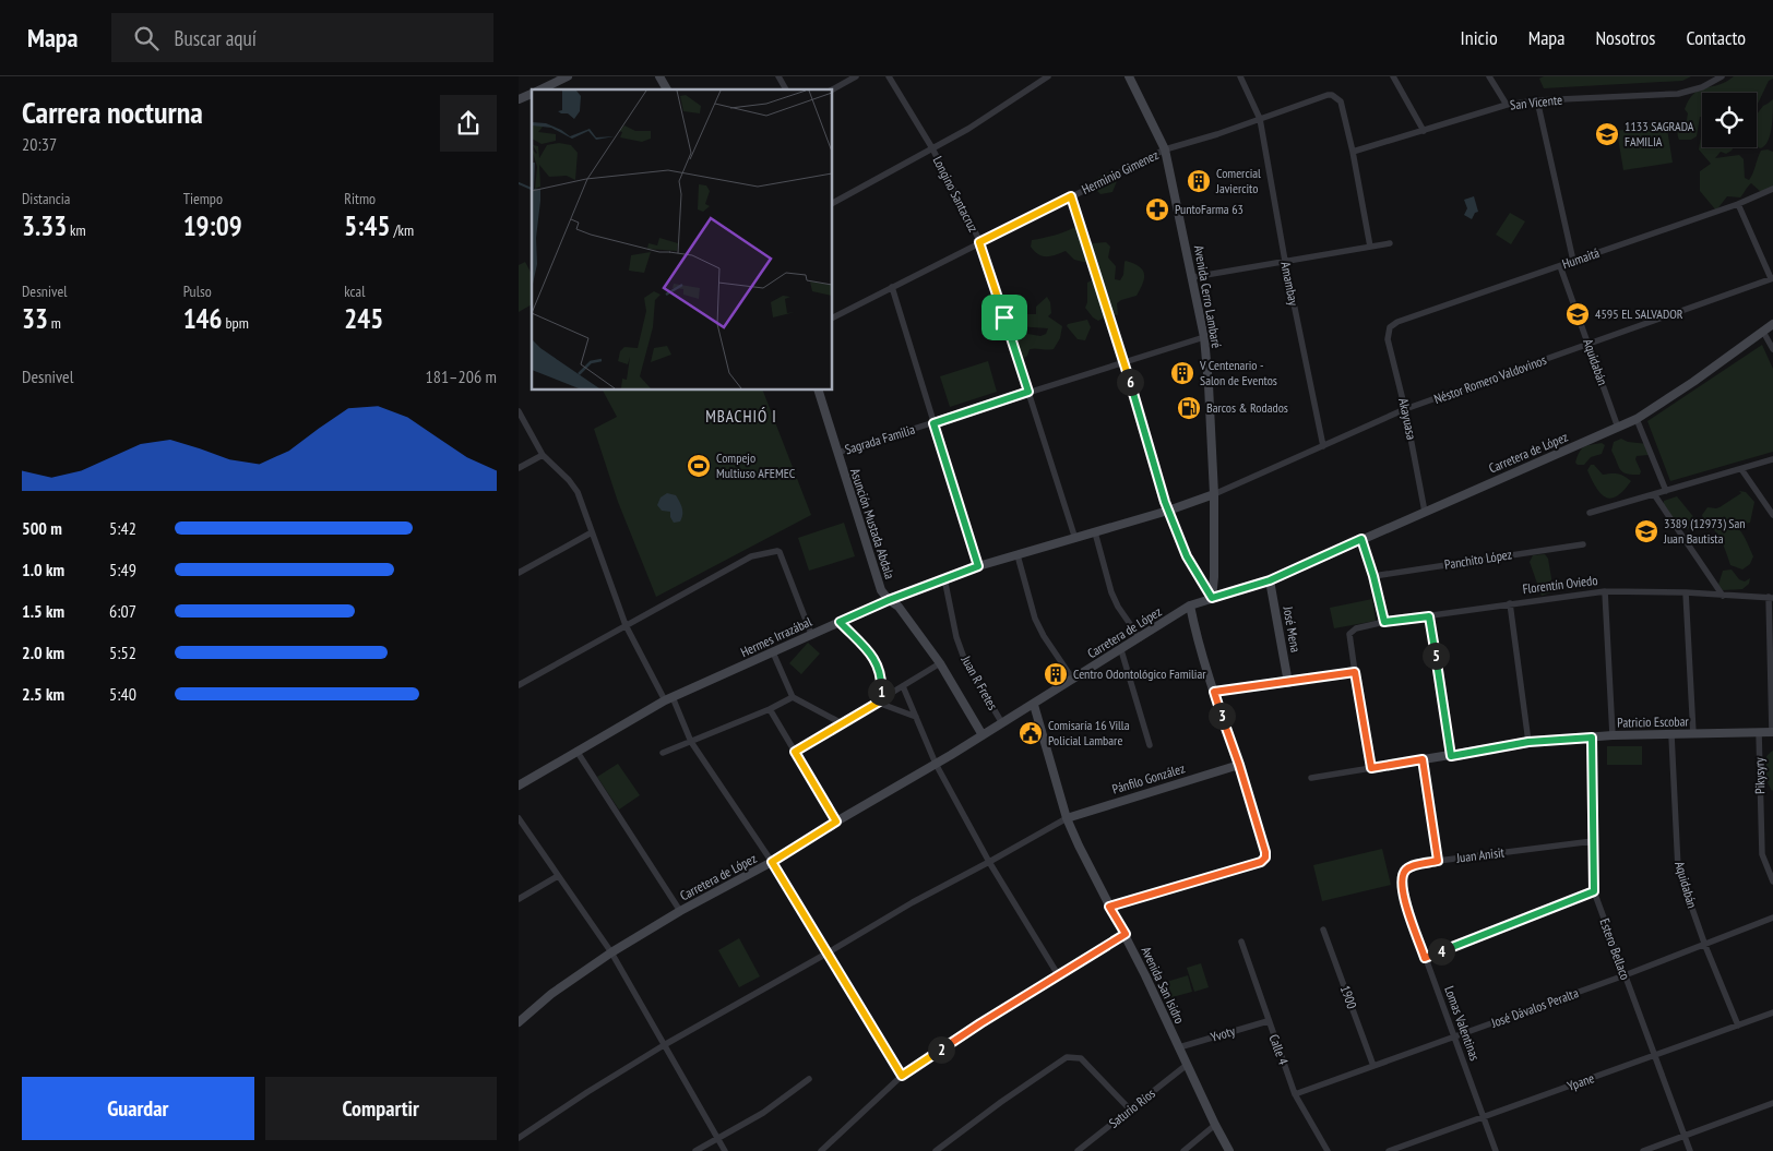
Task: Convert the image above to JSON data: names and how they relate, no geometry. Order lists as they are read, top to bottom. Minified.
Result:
{"streets":{"street":["San Vicente","Herminio Gimenez","Longino Santacruz","Humaitá","Amambay","Avenida Cerro Lambaré","Aquidabán","Néstor Romero Valdovinos","Akayuasa","Sagrada Familia","Carretera de López","Asunción Mustada Abdala","Panchito López","Florentín Oviedo","José Mena","Hermes Irrazábal","Juan R Fretes","Patricio Escobar","Pikysyry","Pánfilo González","Juan Anisit","Estero Bellaco","Avenida San Isidro","1900","José Dávalos Peralta","Lomas Valentinas","Yvoty","Calle 4","Ypane","Saturio Ríos"]},"crossings":[["San Vicente","Herminio Gimenez"],["Herminio Gimenez","Longino Santacruz"],["Herminio Gimenez","Amambay"],["Herminio Gimenez","Avenida Cerro Lambaré"],["Longino Santacruz","Sagrada Familia"],["Longino Santacruz","Hermes Irrazábal"],["Humaitá","Aquidabán"],["Humaitá","Akayuasa"],["Amambay","Néstor Romero Valdovinos"],["Avenida Cerro Lambaré","Néstor Romero Valdovinos"],["Avenida Cerro Lambaré","Sagrada Familia"],["Avenida Cerro Lambaré","Carretera de López"],["Avenida Cerro Lambaré","Hermes Irrazábal"],["Aquidabán","Néstor Romero Valdovinos"],["Aquidabán","Carretera de López"],["Aquidabán","Patricio Escobar"],["Aquidabán","José Dávalos Peralta"],["Aquidabán","Ypane"],["Néstor Romero Valdovinos","Akayuasa"],["Néstor Romero Valdovinos","Hermes Irrazábal"],["Akayuasa","Carretera de López"],["Sagrada Familia","Asunción Mustada Abdala"],["Carretera de López","Asunción Mustada Abdala"],["Carretera de López","José Mena"],["Carretera de López","Juan R Fretes"],["Carretera de López","Avenida San Isidro"],["Asunción Mustada Abdala","Hermes Irrazábal"],["Hermes Irrazábal","Juan R Fretes"],["Patricio Escobar","Pikysyry"],["Patricio Escobar","Estero Bellaco"],["Pánfilo González","Avenida San Isidro"],["Juan Anisit","Estero Bellaco"],["Juan Anisit","Lomas Valentinas"],["Estero Bellaco","José Dávalos Peralta"],["Estero Bellaco","Ypane"],["Avenida San Isidro","Yvoty"],["Avenida San Isidro","Saturio Ríos"],["1900","José Dávalos Peralta"],["José Dávalos Peralta","Lomas Valentinas"],["José Dávalos Peralta","Calle 4"],["Lomas Valentinas","Ypane"],["Yvoty","Calle 4"]],"districts":["MBACHIÓ I"],"places":{"school or university":["1133 SAGRADA FAMILIA","4595 EL SALVADOR","3389 (12973) San Juan Bautista"],"building":["Comercial Javiercito","V Centenario - Salon de Eventos","Centro Odontológico Familiar"],"pharmacy":["PuntoFarma 63"],"fuel station":["Barcos & Rodados"],"sports":["Compejo Multiuso AFEMEC"],"public building":["Comisaría 16 Villa Policial Lambare"]},"page":{"header":"Mapa","search":"Buscar aquí","nav":["Inicio","Mapa","Nosotros","Contacto"],"heading":["Carrera nocturna","20:37"],"stats":[["Distancia","3.33 km"],["Tiempo","19:09"],["Ritmo","5:45 /km"],["Desnivel","33 m"],["Pulso","146 bpm"],["kcal","245"]],"chart":["Desnivel","181–206 m"],"pins":["6","5","1","3","4","2"],"list":[{"name":"500 m","note":"5:42"},{"name":"1.0 km","note":"5:49"},{"name":"1.5 km","note":"6:07"},{"name":"2.0 km","note":"5:52"},{"name":"2.5 km","note":"5:40"}],"buttons":["Guardar","Compartir"]}}
